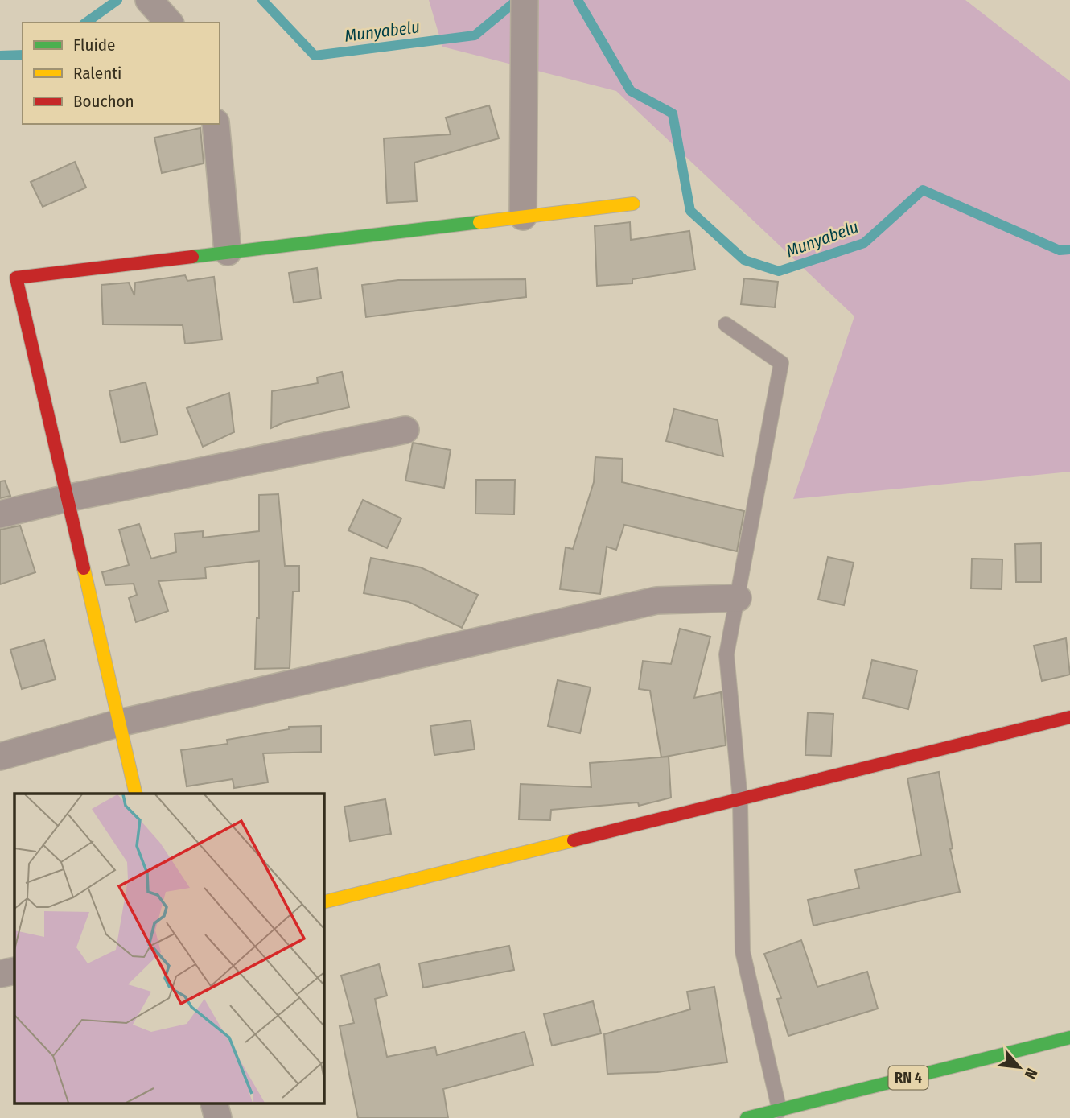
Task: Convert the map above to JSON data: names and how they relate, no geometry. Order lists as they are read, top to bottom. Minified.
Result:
{"streets":{"main road":["RN 4"]},"water":["Munyabelu"],"legend":["Fluide","Ralenti","Bouchon"],"north":"bottom right"}
